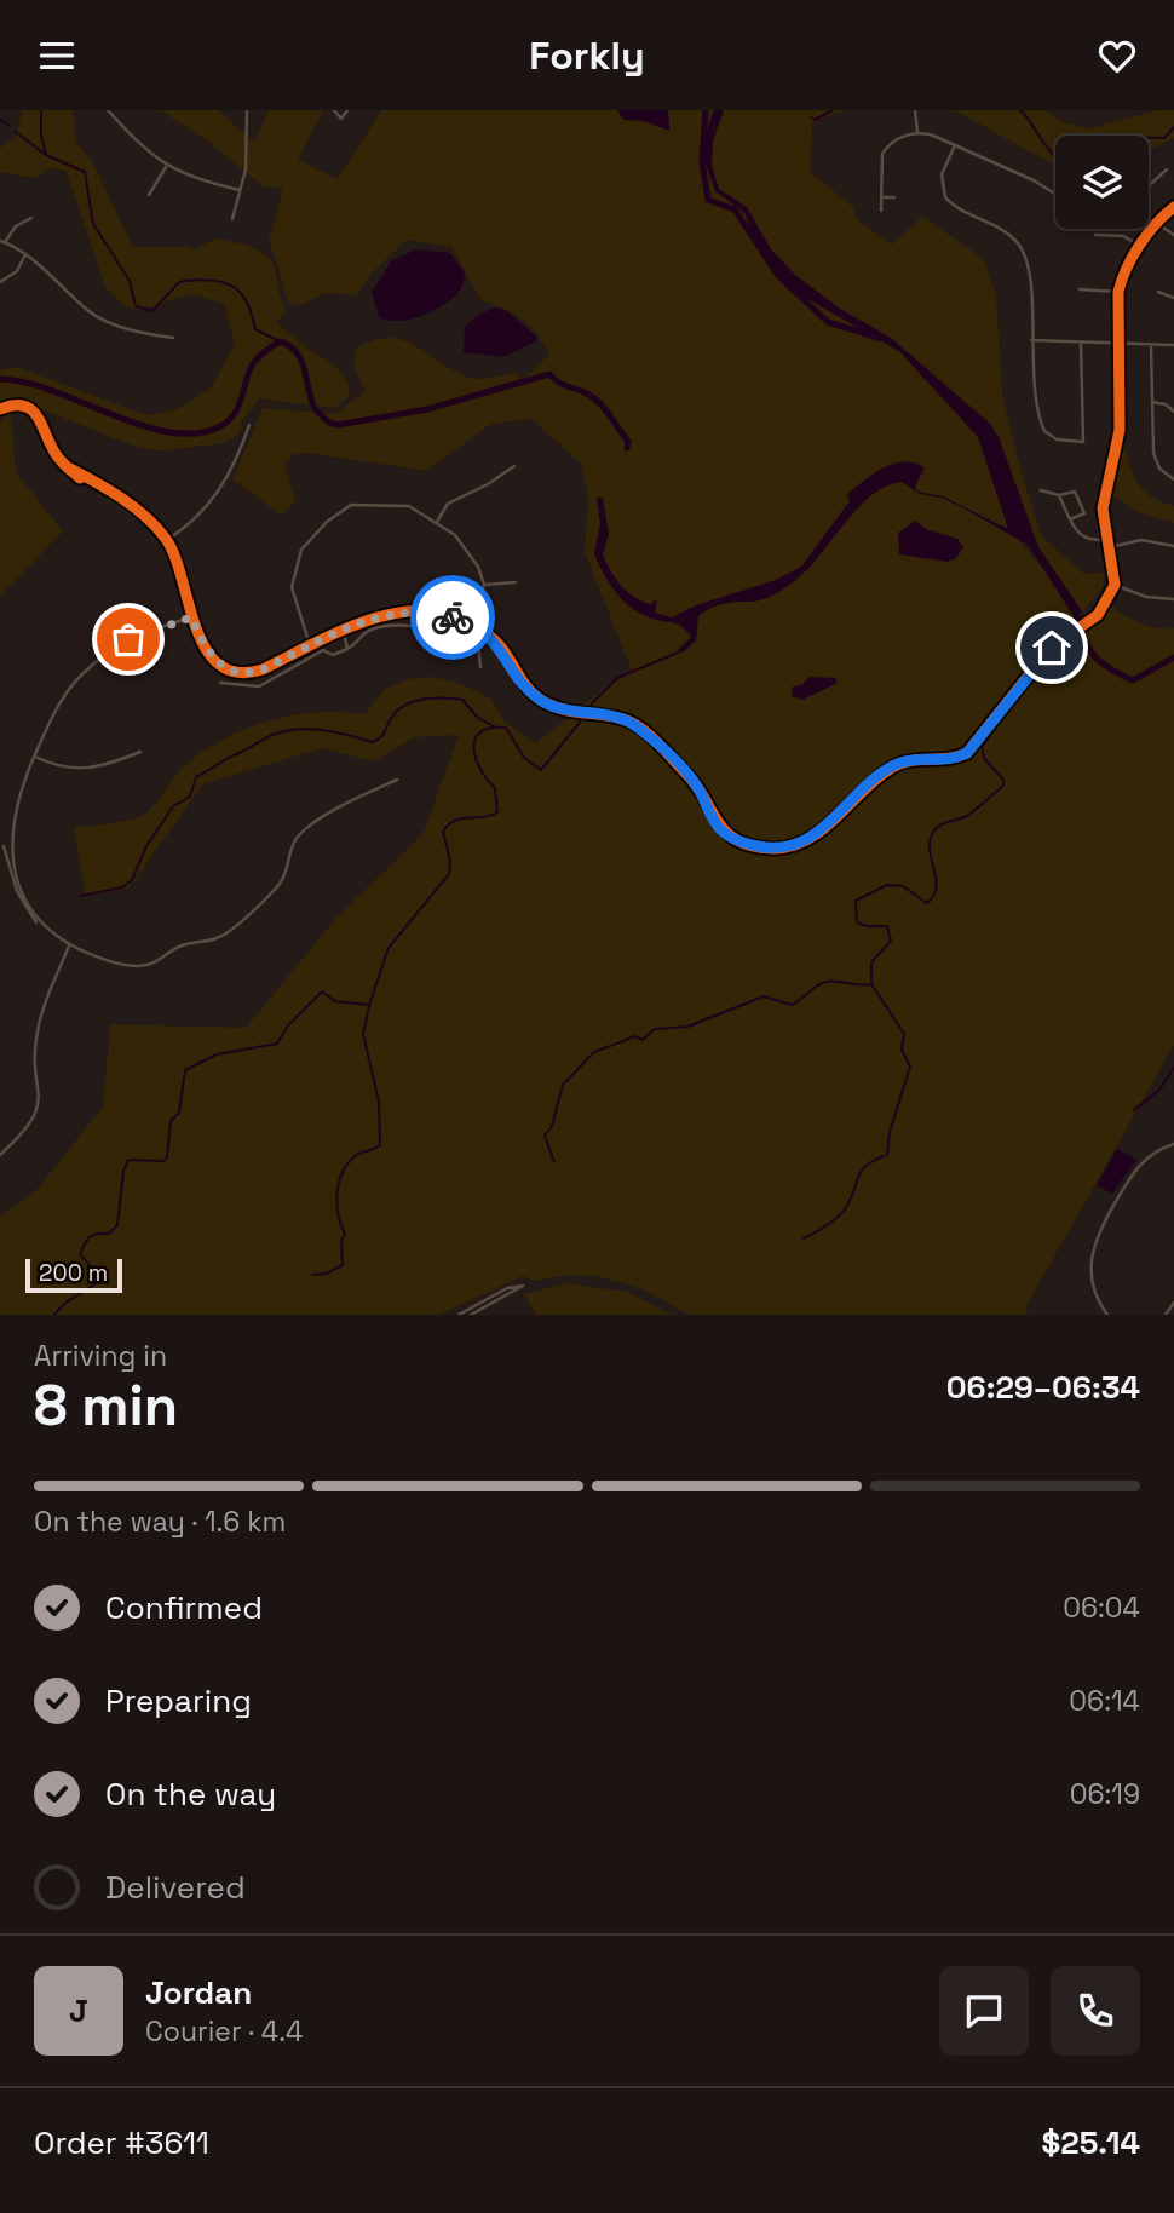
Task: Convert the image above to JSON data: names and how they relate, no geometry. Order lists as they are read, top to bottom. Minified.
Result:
{"scale_bar":"200 m","page":{"header":"Forkly","scale":"200 m","heading":["8 min","Arriving in","06:29–06:34"],"panel":["Jordan","Courier · 4.4","Order #3611","$25.14"],"bar":"On the way · 1.6 km","list":[["Confirmed","06:04"],["Preparing","06:14"],["On the way","06:19"],"Delivered"],"round":"J"}}
